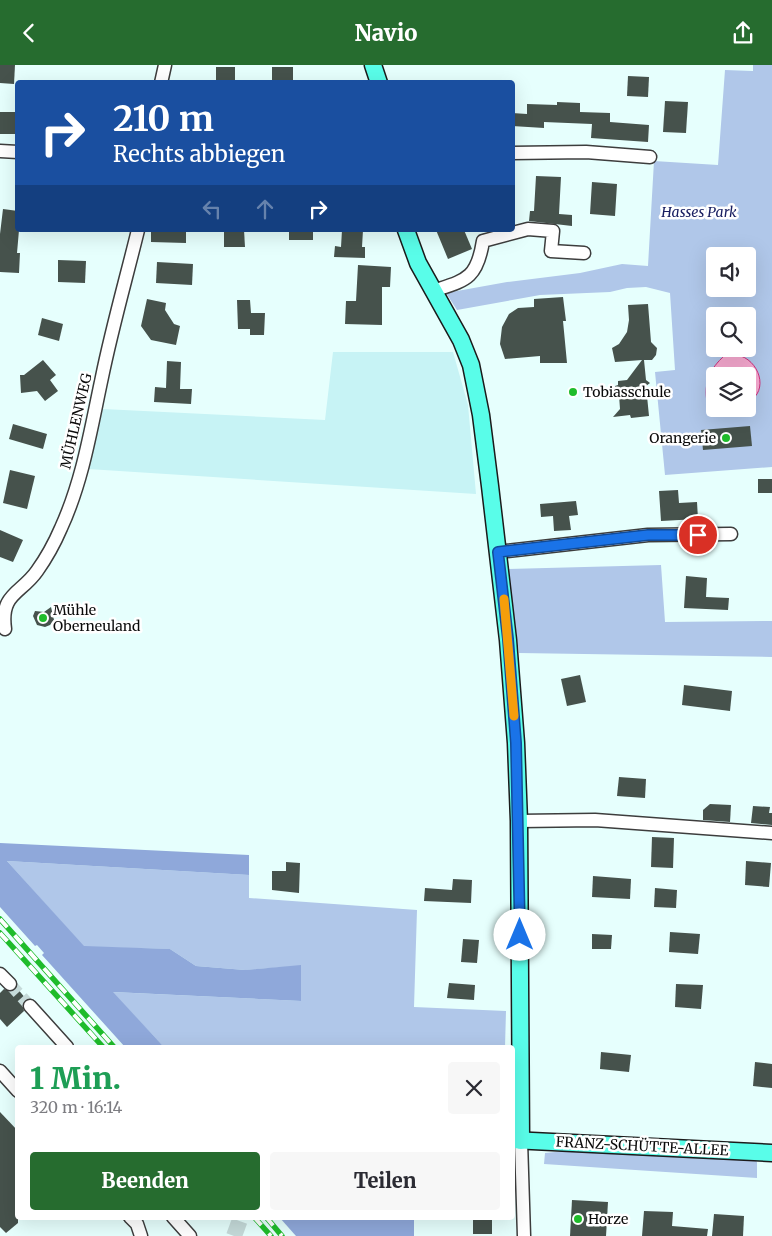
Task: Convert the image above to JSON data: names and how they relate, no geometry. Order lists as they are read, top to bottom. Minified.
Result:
{"streets":{"main road":["FRANZ-SCHÜTTE-ALLEE"],"street":["MÜHLENWEG"]},"parks":["Hasses Park"],"places":["Tobiasschule","Orangerie","Mühle Oberneuland","Horze"],"page":{"header":"Navio","turn":["210 m","Rechts abbiegen"],"heading":["1 Min.","320 m · 16:14"],"buttons":["Beenden","Teilen"]}}
